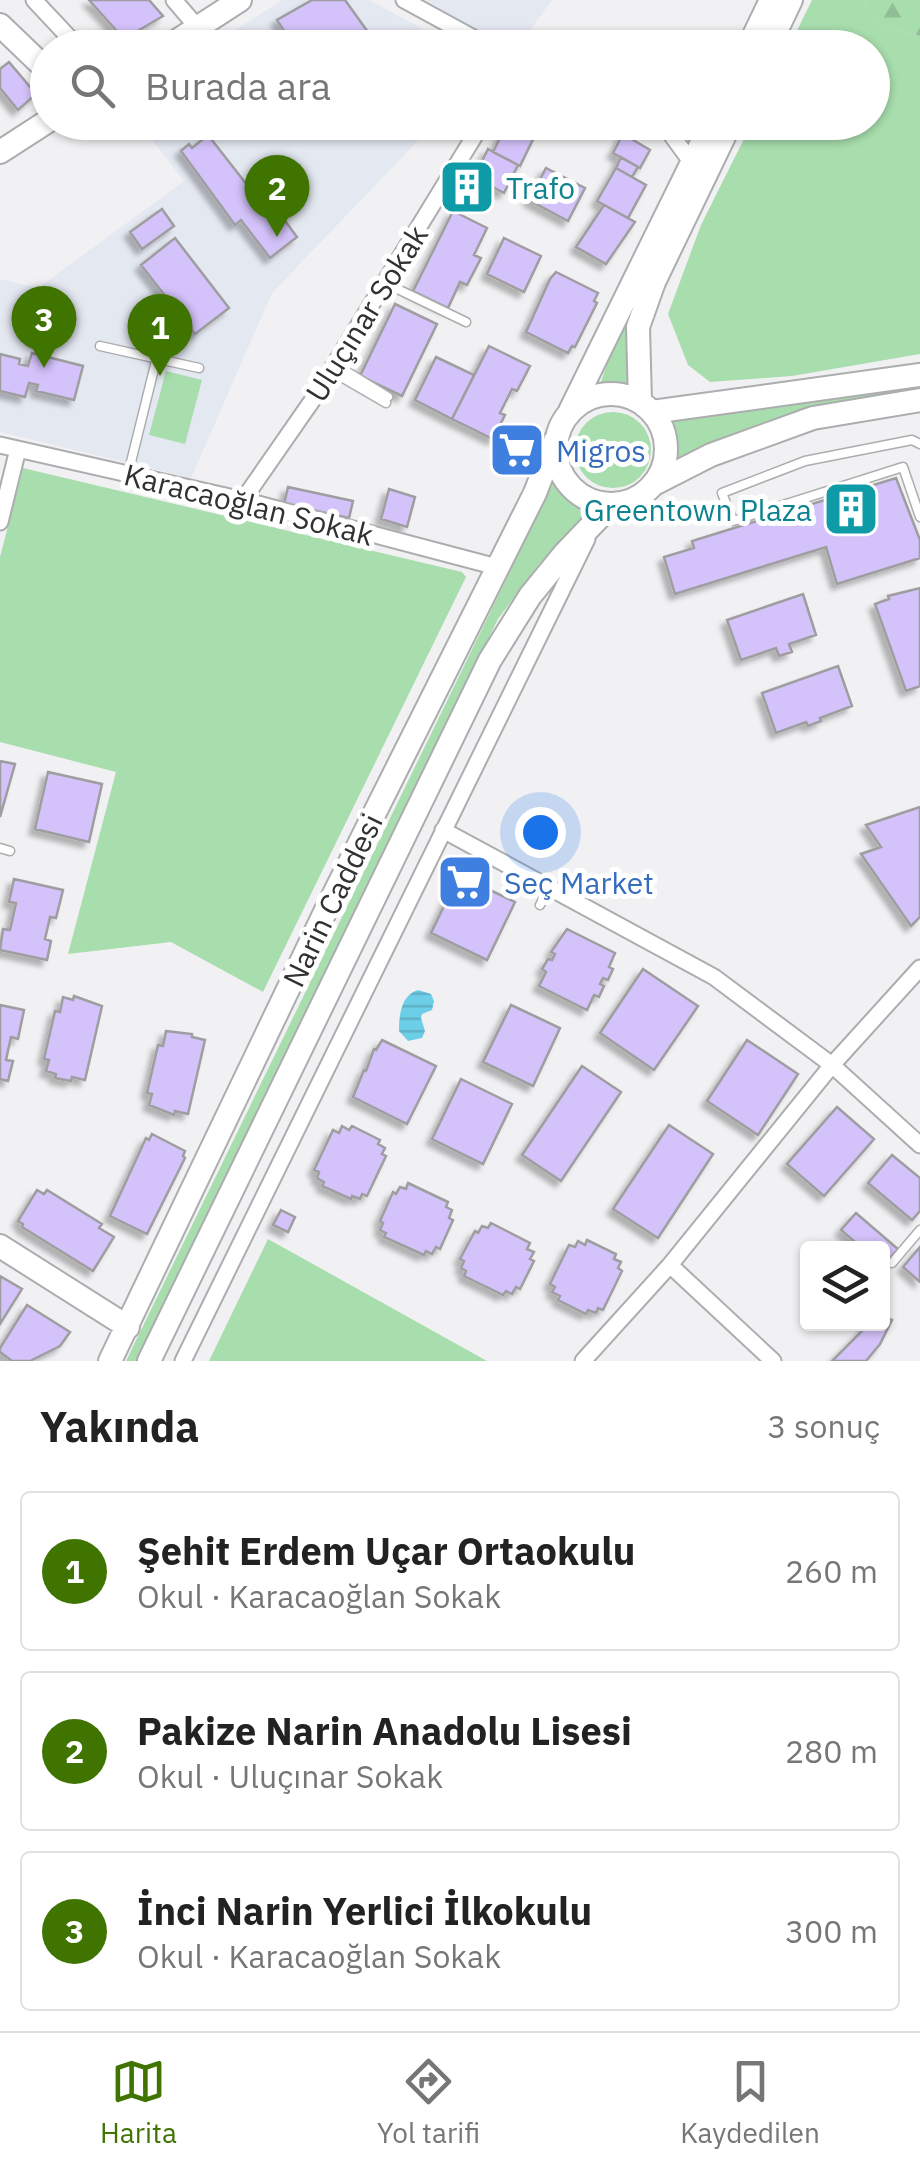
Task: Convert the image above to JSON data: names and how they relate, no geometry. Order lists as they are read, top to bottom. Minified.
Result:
{"streets":{"main road":["Narin Caddesi"],"street":["Uluçınar Sokak","Karacaoğlan Sokak"]},"crossings":[["Uluçınar Sokak","Karacaoğlan Sokak"],["Karacaoğlan Sokak","Narin Caddesi"]],"places":{"building":["Trafo","Greentown Plaza"],"supermarket":["Migros","Seç Market"]},"page":{"search":"Burada ara","pins":["2","3","1"],"heading":["Yakında","3 sonuç"],"list":[{"mark":"1","name":"Şehit Erdem Uçar Ortaokulu","note":"Okul · Karacaoğlan Sokak","value":"260 m"},{"mark":"2","name":"Pakize Narin Anadolu Lisesi","note":"Okul · Uluçınar Sokak","value":"280 m"},{"mark":"3","name":"İnci Narin Yerlici İlkokulu","note":"Okul · Karacaoğlan Sokak","value":"300 m"}],"nav":["Harita","Yol tarifi","Kaydedilen"]}}
